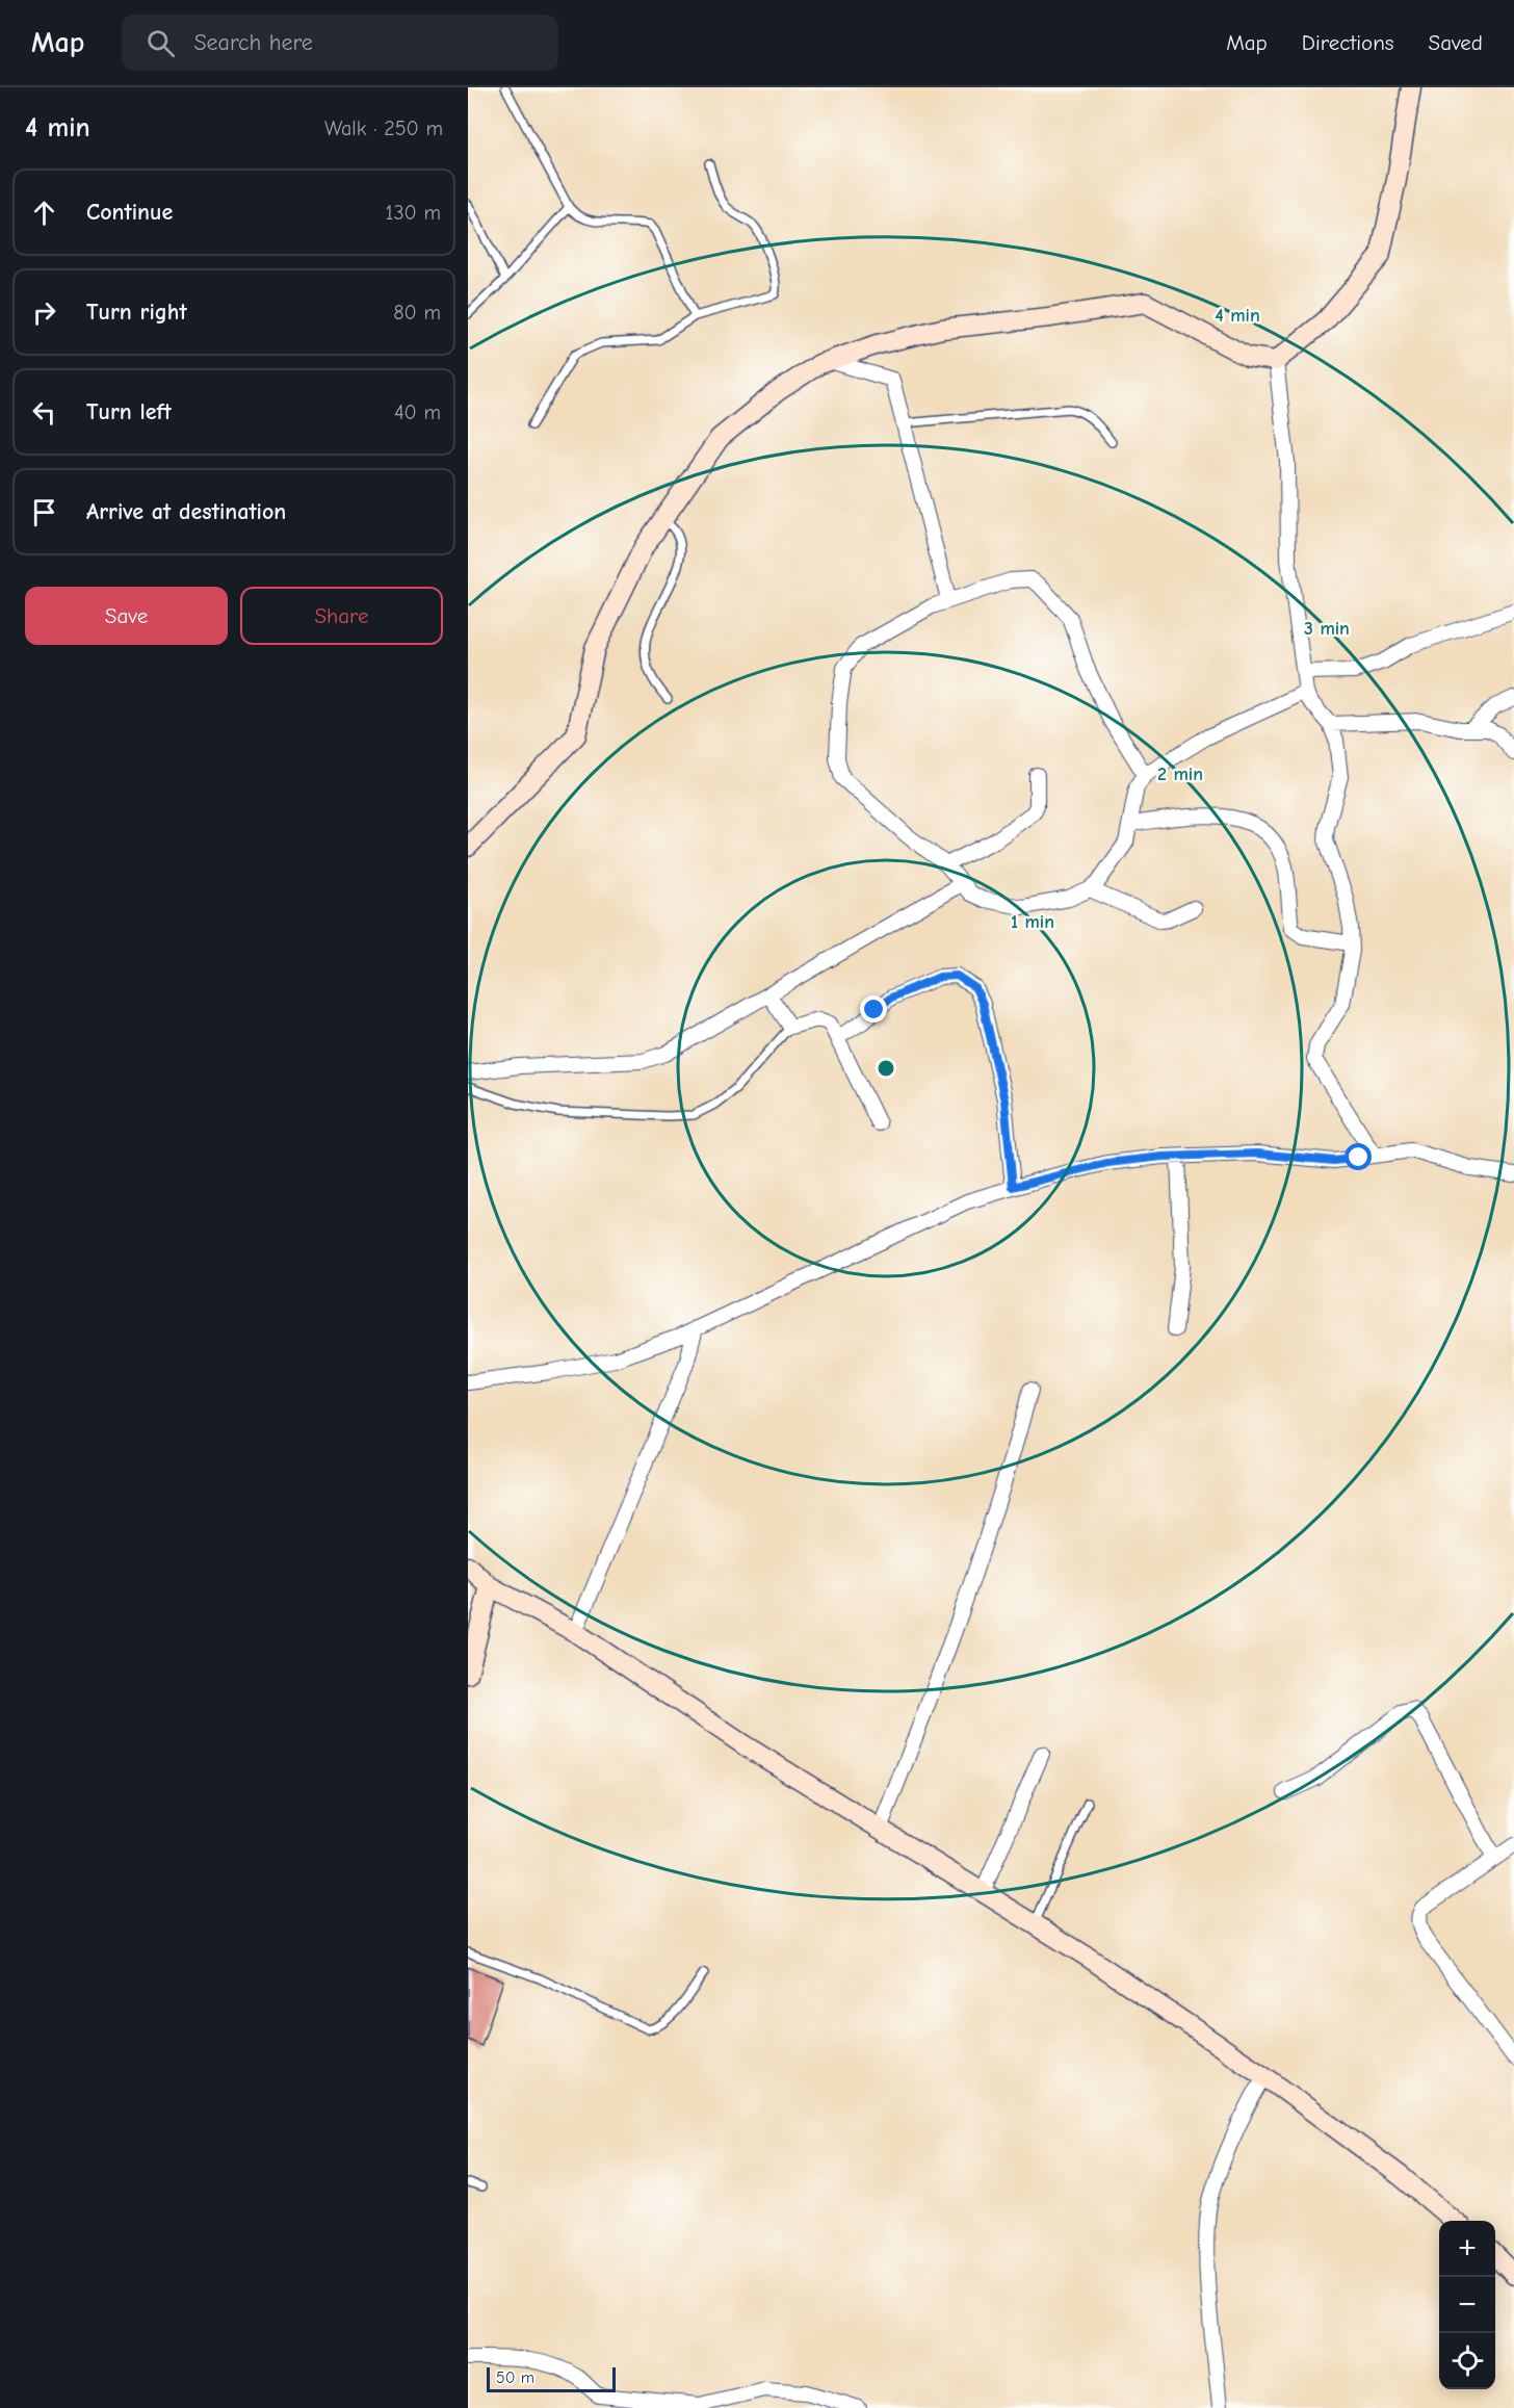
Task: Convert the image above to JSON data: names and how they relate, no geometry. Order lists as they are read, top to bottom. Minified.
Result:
{"scale_bar":"50 m","page":{"header":"Map","search":"Search here","nav":["Map","Directions","Saved"],"heading":["4 min","Walk · 250 m"],"list":[["Continue","130 m"],["Turn right","80 m"],["Turn left","40 m"],"Arrive at destination"],"buttons":["Save","Share"],"map_buttons":["+","−"],"scale":"50 m"},"rings":["4 min","3 min","2 min","1 min"]}
